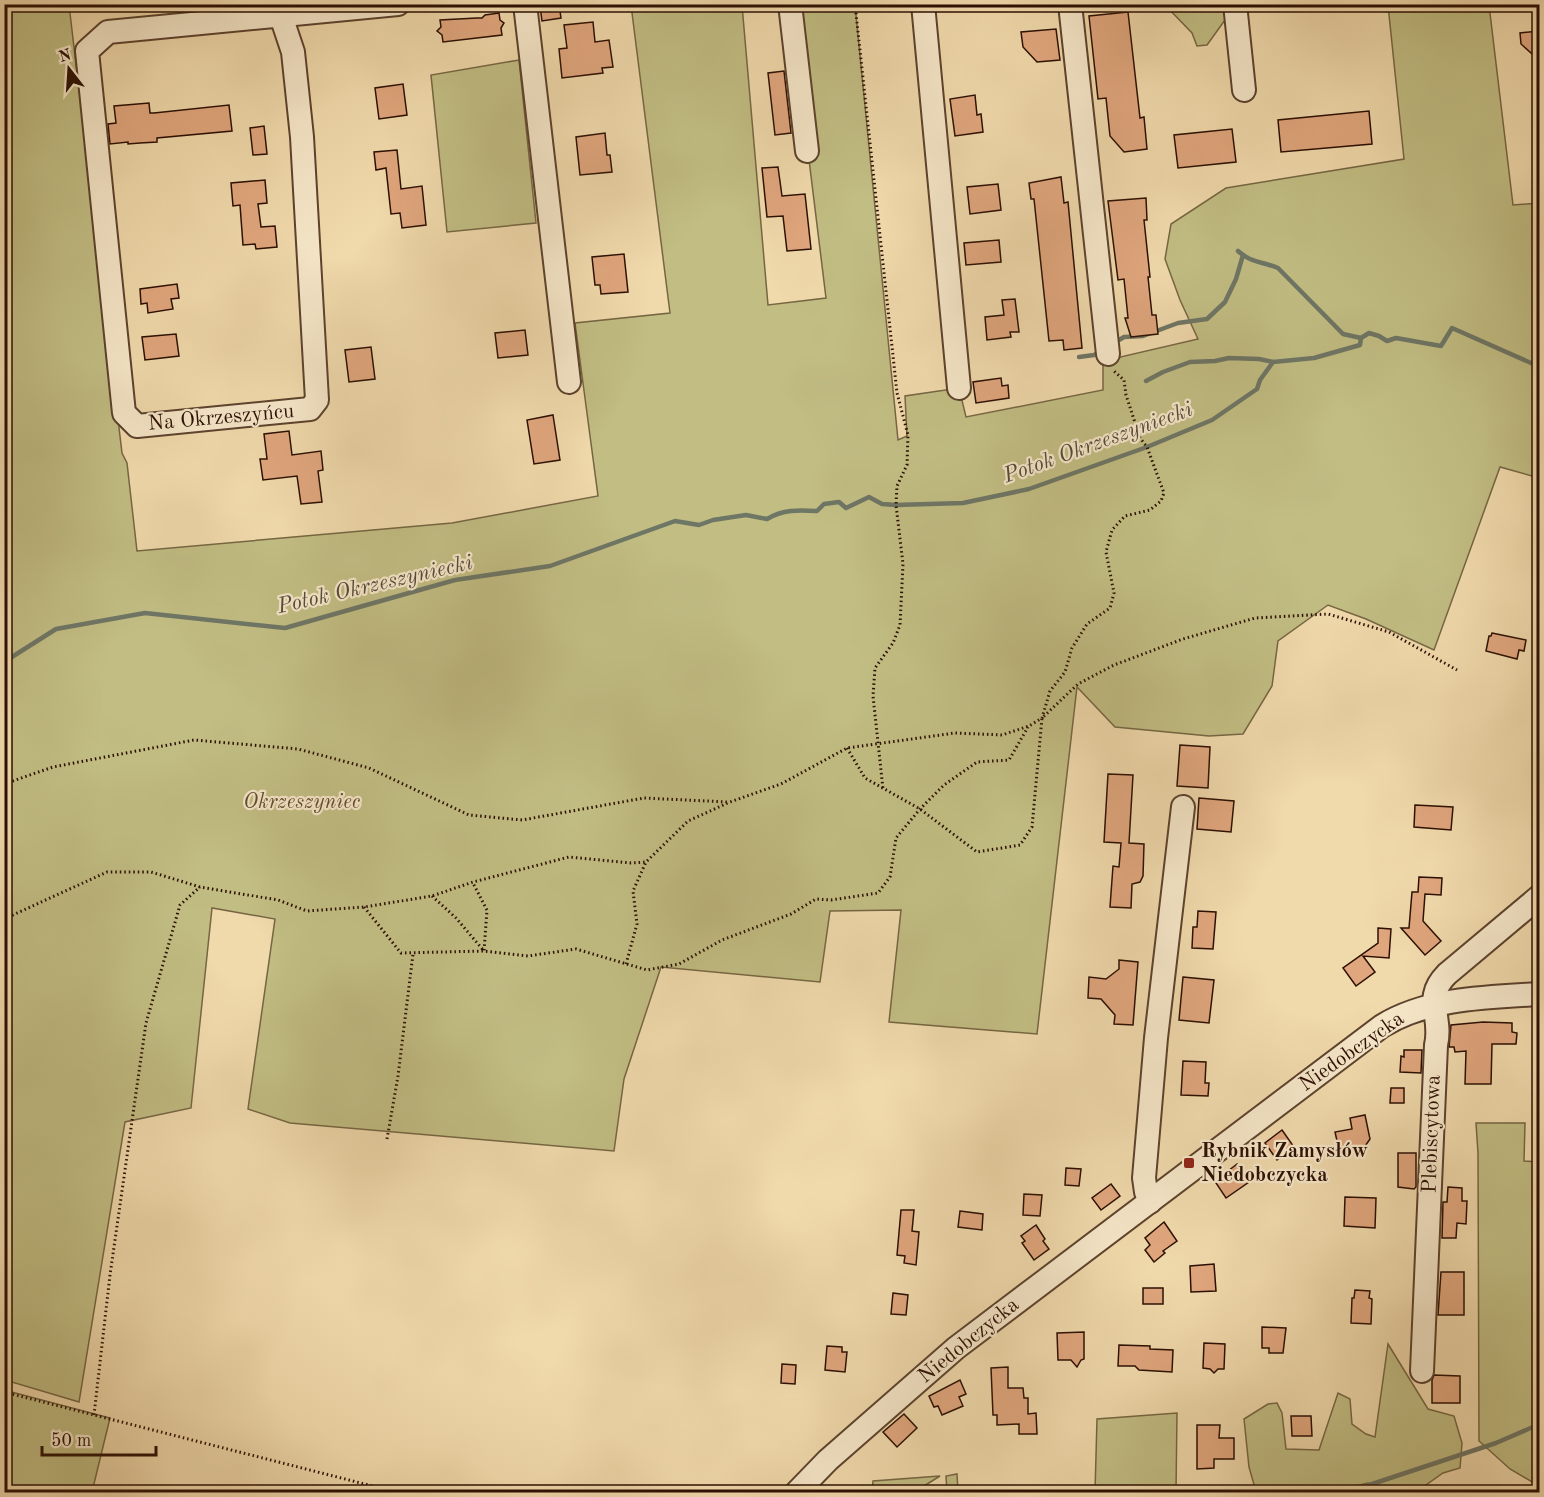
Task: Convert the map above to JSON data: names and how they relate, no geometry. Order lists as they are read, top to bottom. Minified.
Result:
{"streets":{"street":["Na Okrzeszyńcu","Niedobczycka","Plebiscytowa"]},"crossings":[["Niedobczycka","Plebiscytowa"]],"water":["Potok Okrzeszyniecki"],"parks":["Okrzeszyniec"],"places":{"transit":["Rybnik Zamysłów Niedobczycka"]},"scale_bar":"50 m","north":"top"}
